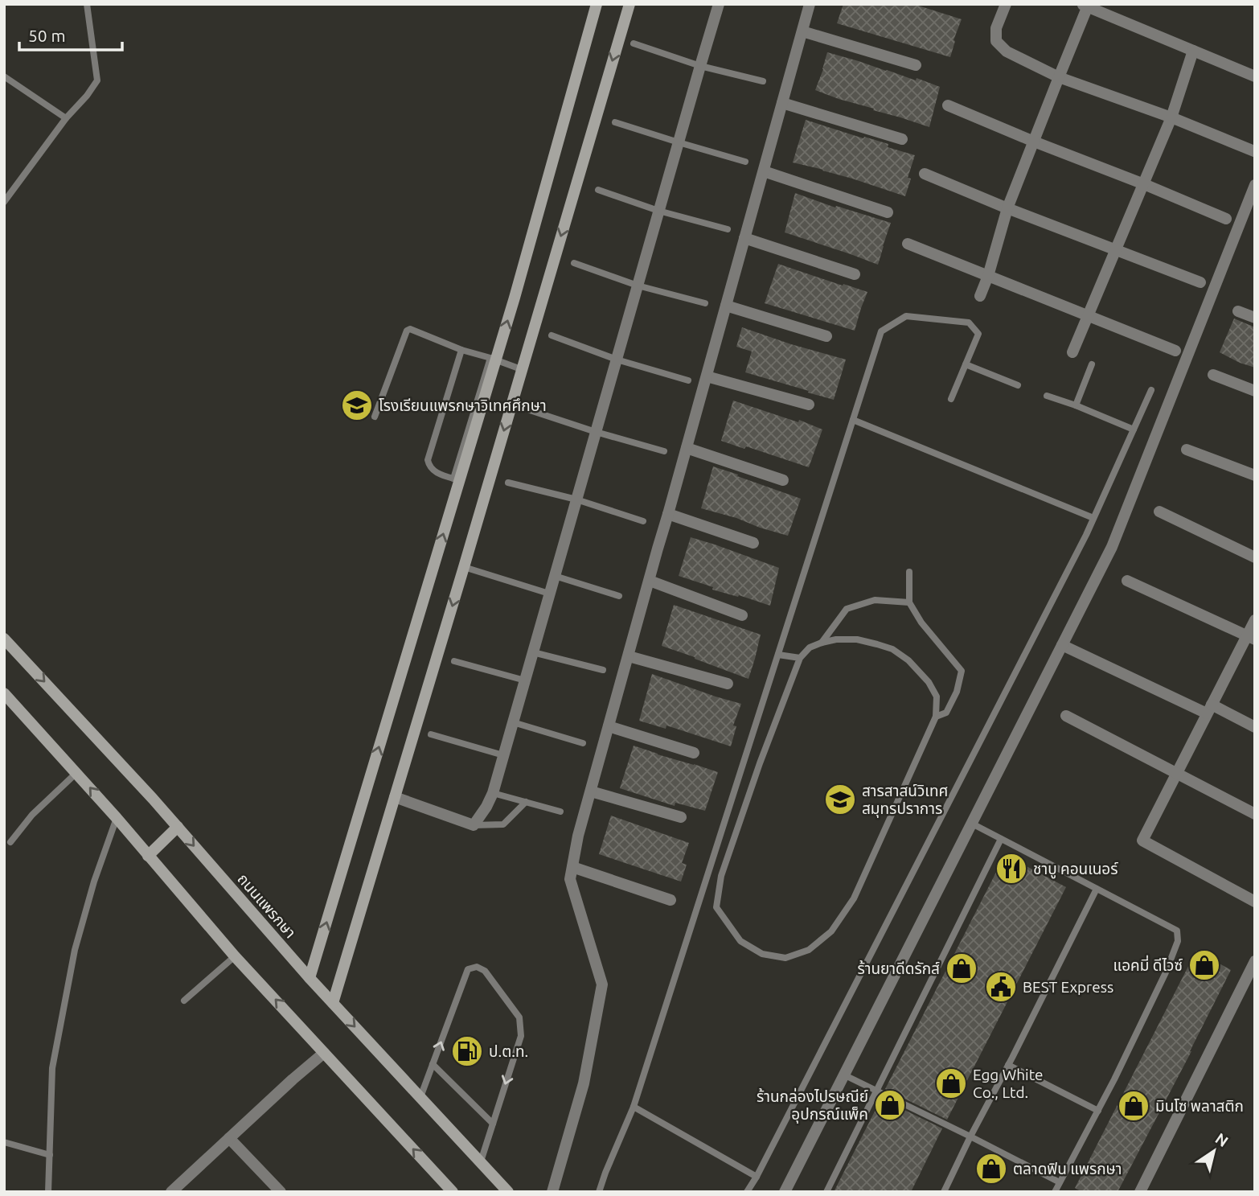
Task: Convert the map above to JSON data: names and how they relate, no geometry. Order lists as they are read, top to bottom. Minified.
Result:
{"streets":{"street":["ถนนแพรกษา"]},"places":{"school or university":["โรงเรียนแพรกษาวิเทศศึกษา","สารสาสน์วิเทศ สมุทรปราการ"],"restaurant":["ชาบู คอนเนอร์"],"shop":["แอคมี่ ดีไวซ์","ร้านยาดีดรักส์","Egg White Co., Ltd.","ร้านกล่องไปรษณีย์ อุปกรณ์แพ็ค","มินโซ พลาสติก","ตลาดฟิน แพรกษา"],"public building":["BEST Express"],"fuel station":["ป.ต.ท."]},"scale_bar":"50 m","north":"top right"}
